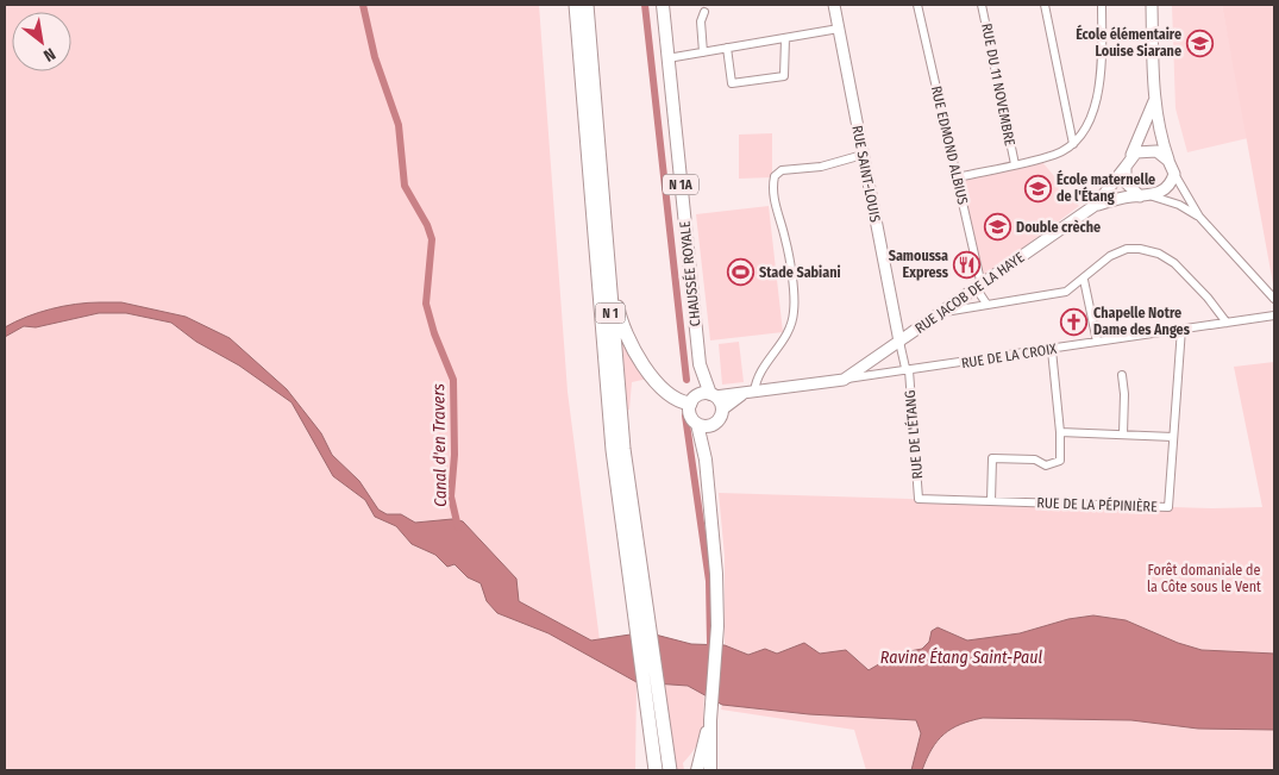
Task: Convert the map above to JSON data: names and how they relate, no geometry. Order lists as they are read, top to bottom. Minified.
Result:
{"streets":{"highway":["N 1"],"main road":["RUE SAINT-LOUIS","N 1A","CHAUSSÉE ROYALE","RUE JACOB DE LA HAYE","RUE DE LA CROIX"],"street":["RUE DU 11 NOVEMBRE","RUE EDMOND ALBIUS","RUE DE L'ÉTANG","RUE DE LA PÉPINIÈRE"]},"crossings":[["RUE EDMOND ALBIUS","RUE JACOB DE LA HAYE"],["RUE SAINT-LOUIS","RUE JACOB DE LA HAYE"],["RUE SAINT-LOUIS","RUE DE L'ÉTANG"],["CHAUSSÉE ROYALE","RUE DE LA CROIX"],["RUE JACOB DE LA HAYE","RUE DE LA CROIX"],["RUE JACOB DE LA HAYE","RUE DE L'ÉTANG"],["RUE DE LA CROIX","RUE DE L'ÉTANG"],["RUE DE LA CROIX","RUE DE LA PÉPINIÈRE"],["RUE DE L'ÉTANG","RUE DE LA PÉPINIÈRE"]],"water":["Canal d'en Travers","Ravine Étang Saint-Paul"],"parks":["Forêt domaniale de la Côte sous le Vent"],"places":{"school or university":["École élémentaire Louise Siarane","École maternelle de l'Étang","Double crèche"],"restaurant":["Samoussa Express"],"sports":["Stade Sabiani"],"church":["Chapelle Notre Dame des Anges"]},"north":"bottom right"}
